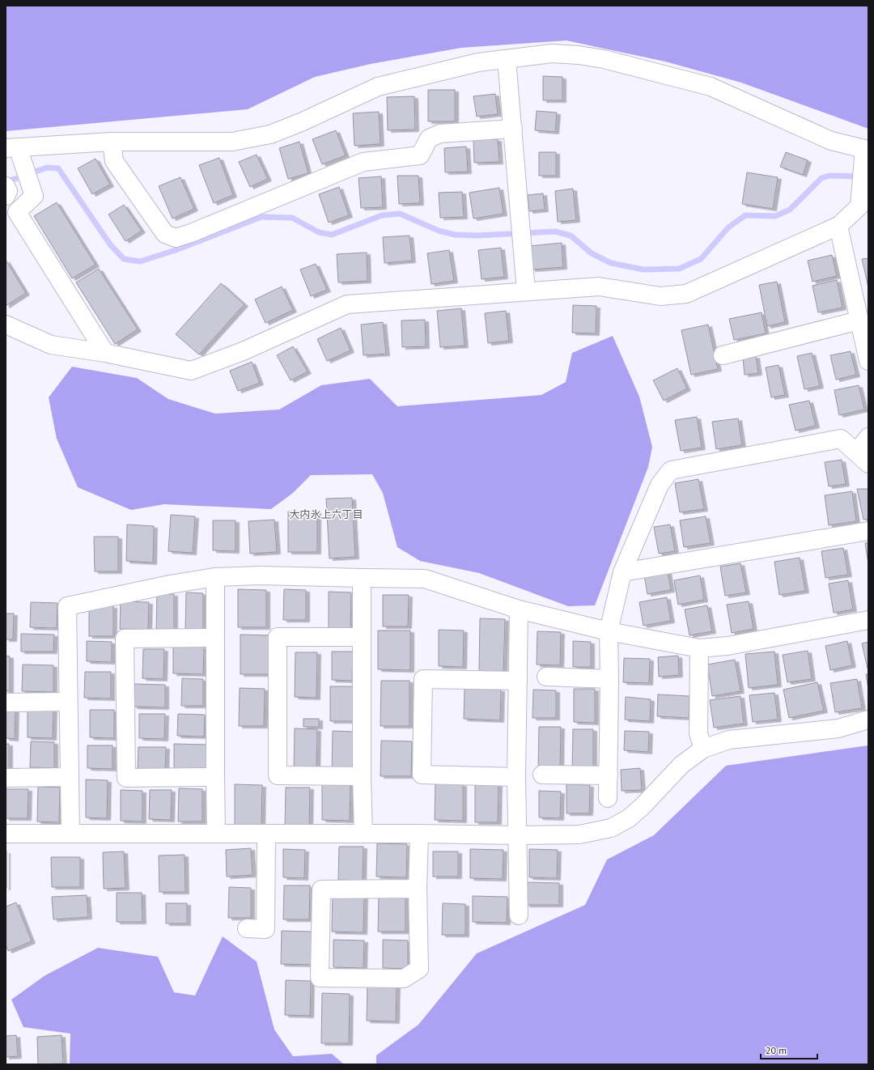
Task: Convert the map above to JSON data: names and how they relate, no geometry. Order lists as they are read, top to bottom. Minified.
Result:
{"districts":["大内氷上六丁目"],"scale_bar":"20 m"}
